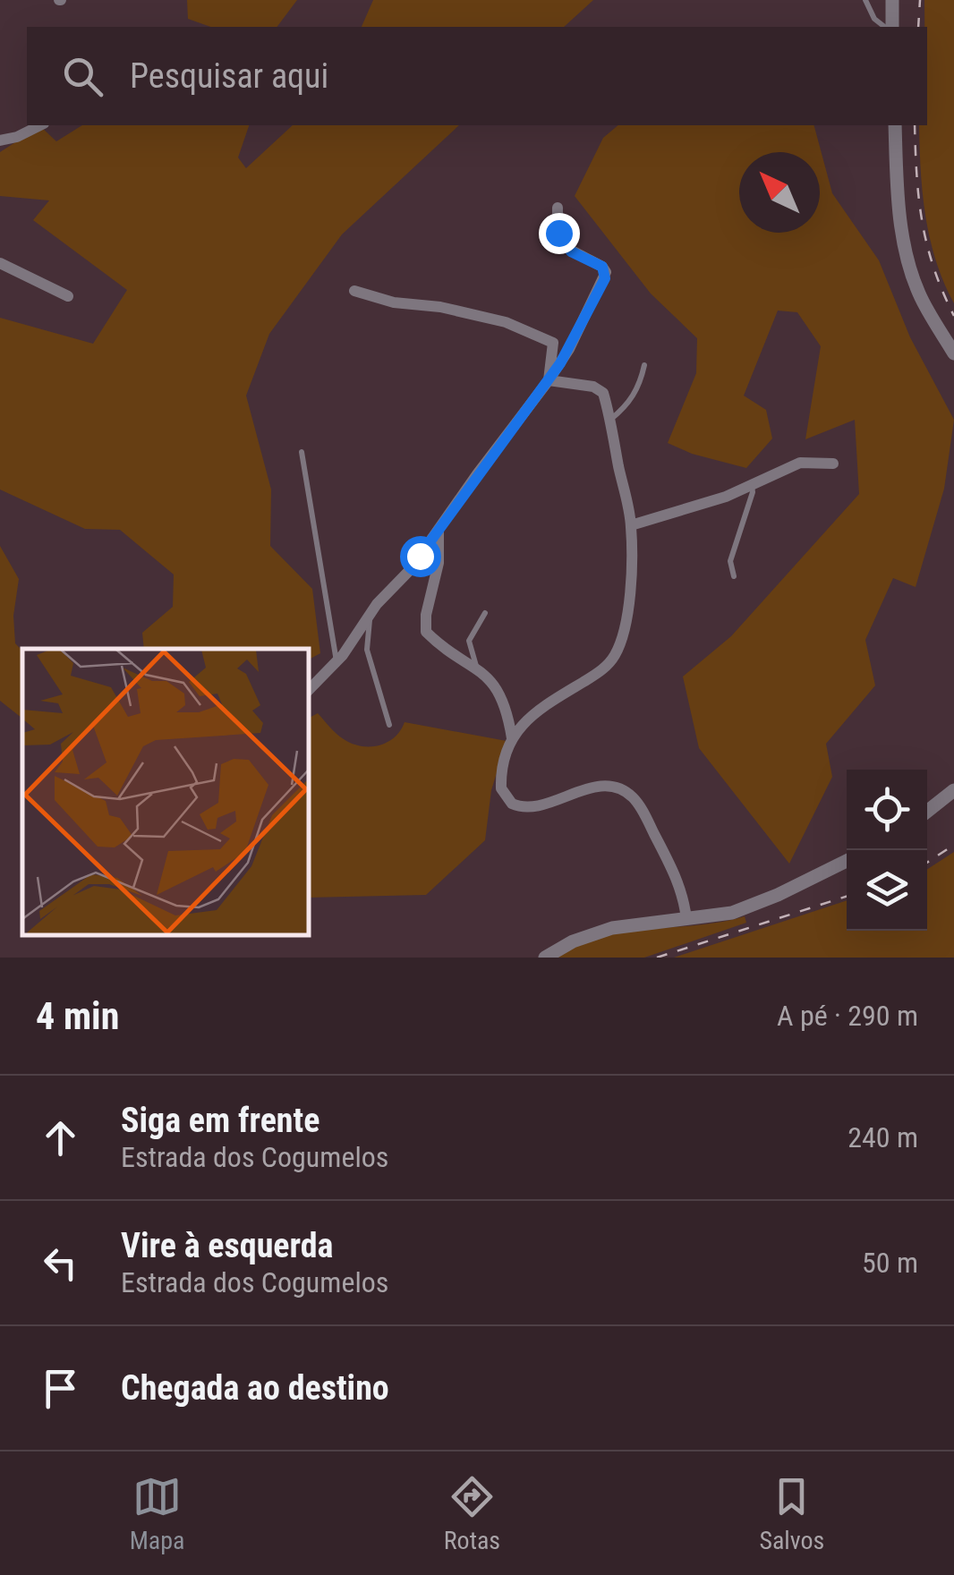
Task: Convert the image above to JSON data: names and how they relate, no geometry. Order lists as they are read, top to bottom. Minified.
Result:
{"north":"top left","page":{"search":"Pesquisar aqui","heading":["4 min","A pé · 290 m"],"list":[["Siga em frente","Estrada dos Cogumelos","240 m"],["Vire à esquerda","Estrada dos Cogumelos","50 m"],"Chegada ao destino"],"nav":["Mapa","Rotas","Salvos"]}}
